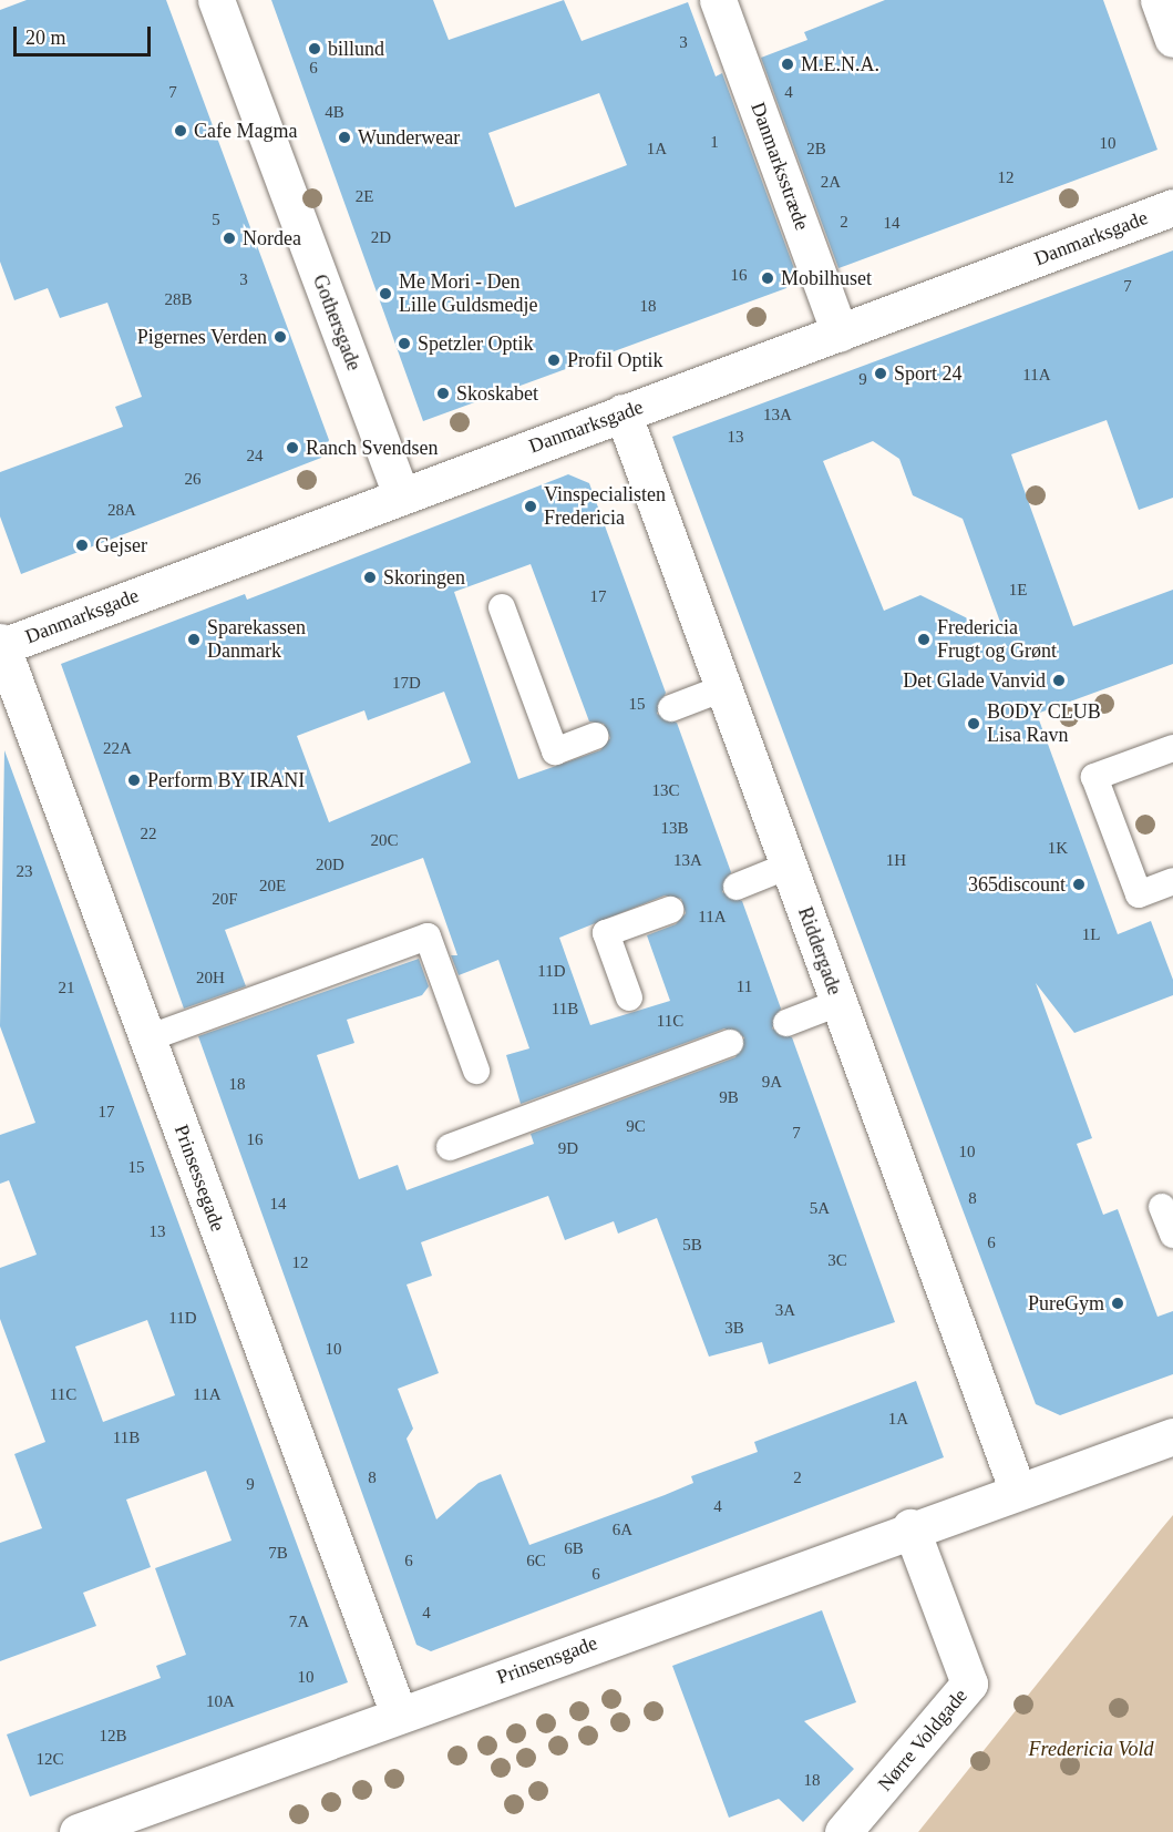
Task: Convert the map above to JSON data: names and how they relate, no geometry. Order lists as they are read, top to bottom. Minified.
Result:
{"streets":{"street":["Danmarksstræde","Danmarksgade","Gothersgade","Riddergade","Prinsessegade","Prinsensgade","Nørre Voldgade"]},"crossings":[["Danmarksstræde","Danmarksgade"],["Danmarksgade","Gothersgade"],["Danmarksgade","Riddergade"],["Danmarksgade","Prinsessegade"],["Riddergade","Prinsensgade"],["Prinsessegade","Prinsensgade"],["Prinsensgade","Nørre Voldgade"]],"parks":["Fredericia Vold"],"places":["billund","M.E.N.A.","Cafe Magma","Wunderwear","Nordea","Mobilhuset","Me Mori - Den Lille Guldsmedje","Pigernes Verden","Spetzler Optik","Profil Optik","Sport 24","Skoskabet","Ranch Svendsen","Vinspecialisten Fredericia","Gejser","Skoringen","Sparekassen Danmark","Fredericia Frugt og Grønt","Det Glade Vanvid","BODY CLUB Lisa Ravn","Perform BY IRANI","365discount","PureGym"],"house_numbers":["3","6","7","4","4B","1","10","1A","2B","12","2A","2E","5","2","14","2D","16","3","7","28B","18","11A","9","13A","13","24","26","28A","1E","17","17D","15","22A","13C","13B","22","20C","1K","13A","1H","20D","23","20E","20F","11A","1L","11D","20H","11","21","11B","11C","9A","18","9B","17","9C","7","16","9D","10","15","8","14","5A","13","6","5B","3C","12","3A","11D","3B","10","11C","11A","1A","11B","8","2","9","4","6A","6B","7B","6","6C","6","4","7A","10","10A","12B","12C","18"],"scale_bar":"20 m"}
